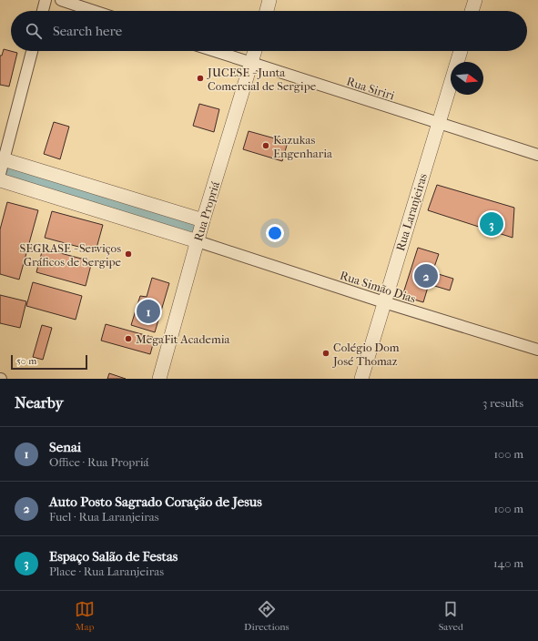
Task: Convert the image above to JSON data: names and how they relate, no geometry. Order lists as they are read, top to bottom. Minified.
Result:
{"streets":{"street":["Rua Siriri","Rua Propriá","Rua Laranjeiras","Rua Simão Dias"]},"crossings":[["Rua Siriri","Rua Propriá"],["Rua Siriri","Rua Laranjeiras"],["Rua Propriá","Rua Simão Dias"],["Rua Laranjeiras","Rua Simão Dias"]],"places":["JUCESE - Junta Comercial de Sergipe","Kazukas Engenharia","SEGRASE - Serviços Gráficos de Sergipe","MegaFit Academia","Colégio Dom José Thomaz"],"scale_bar":"50 m","north":"right","page":{"search":"Search here","pins":["3","2","1"],"scale":"50 m","heading":["Nearby","3 results"],"list":[{"mark":"1","name":"Senai","note":"Office · Rua Propriá","value":"100 m"},{"mark":"2","name":"Auto Posto Sagrado Coração de Jesus","note":"Fuel · Rua Laranjeiras","value":"100 m"},{"mark":"3","name":"Espaço Salão de Festas","note":"Place · Rua Laranjeiras","value":"140 m"}],"nav":["Map","Directions","Saved"]}}
